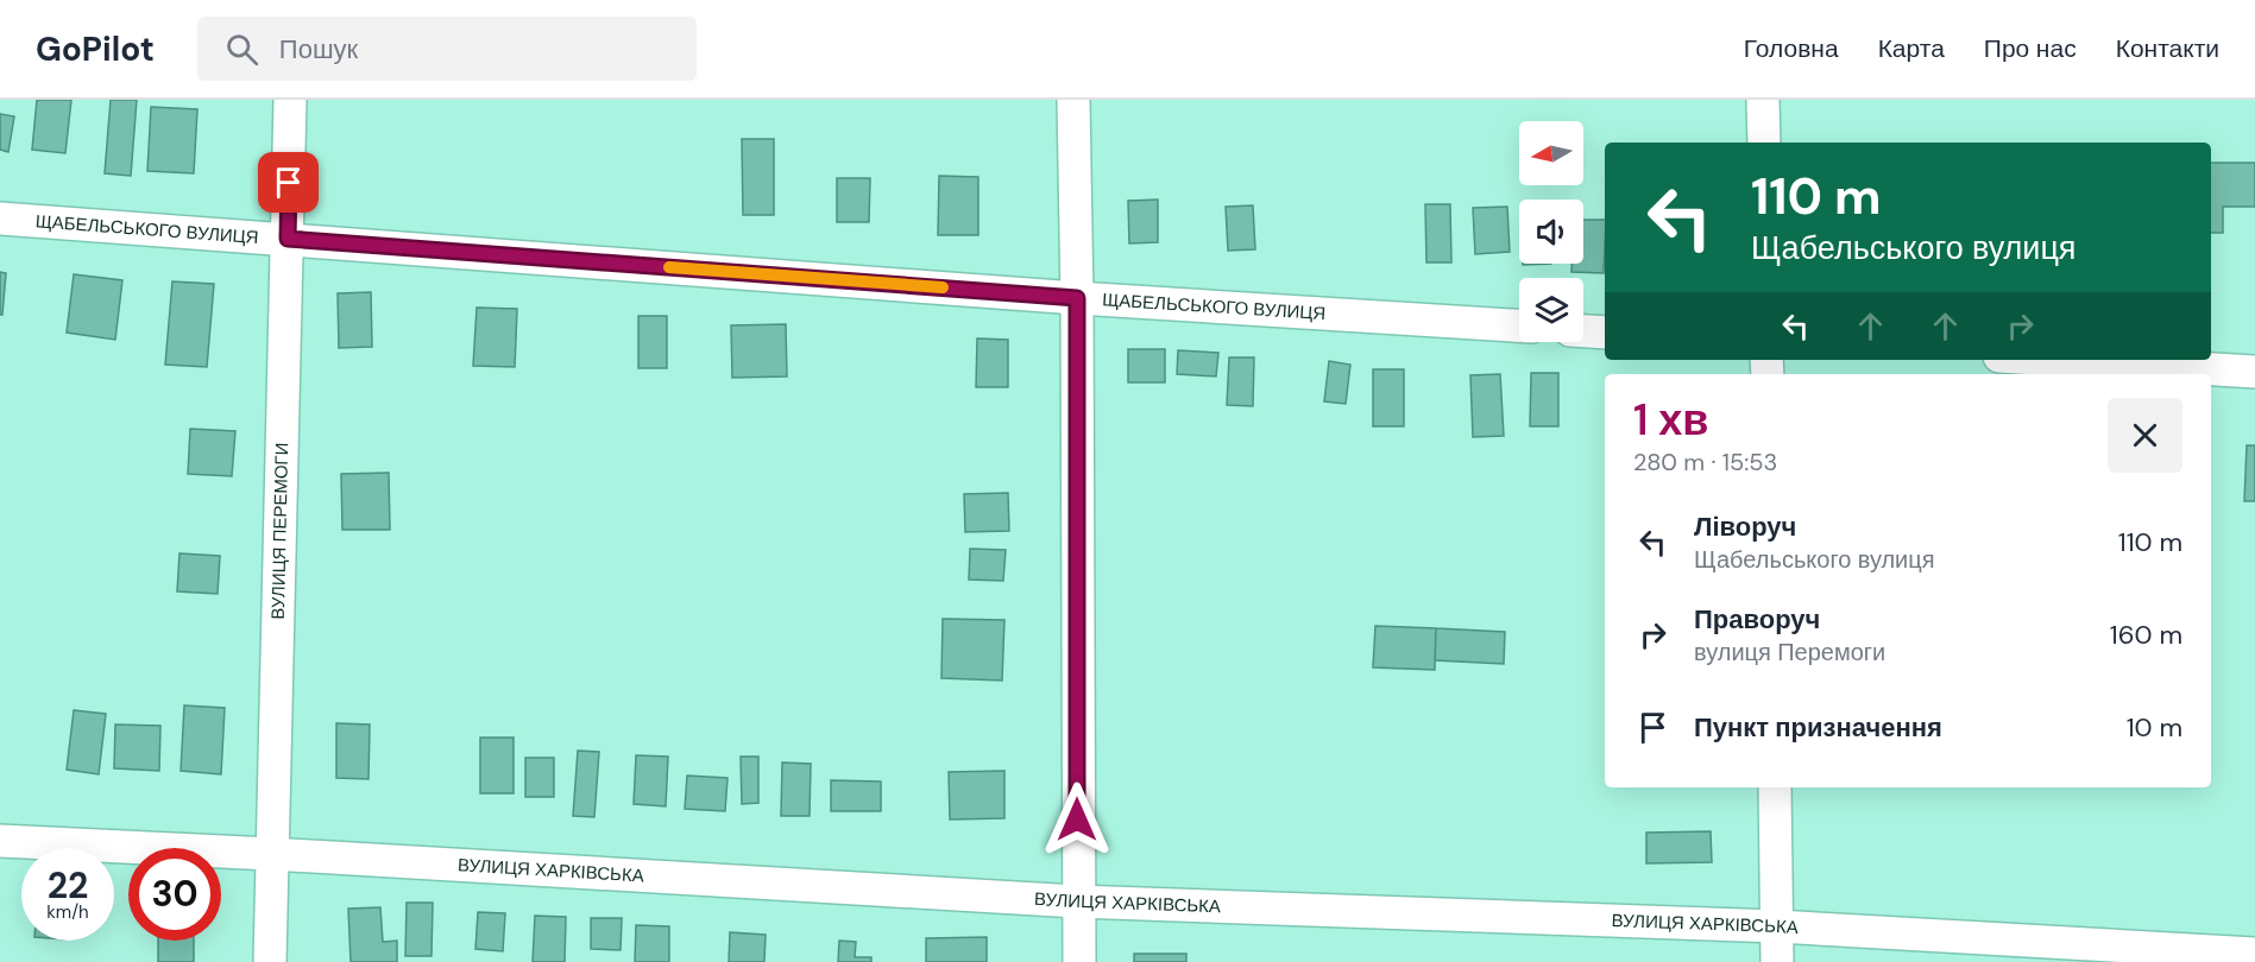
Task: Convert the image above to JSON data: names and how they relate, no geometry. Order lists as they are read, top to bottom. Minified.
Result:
{"streets":{"street":["ЩАБЕЛЬСЬКОГО ВУЛИЦЯ","ВУЛИЦЯ ПЕРЕМОГИ","ВУЛИЦЯ ХАРКІВСЬКА"]},"crossings":[["ЩАБЕЛЬСЬКОГО ВУЛИЦЯ","ВУЛИЦЯ ПЕРЕМОГИ"],["ВУЛИЦЯ ПЕРЕМОГИ","ВУЛИЦЯ ХАРКІВСЬКА"]],"north":"left","page":{"header":"GoPilot","search":"Пошук","nav":["Головна","Карта","Про нас","Контакти"],"turn":["110 m","Щабельського вулиця"],"heading":["1 хв","280 m · 15:53"],"list":[{"name":"Ліворуч","note":"Щабельського вулиця","value":"110 m"},{"name":"Праворуч","note":"вулиця Перемоги","value":"160 m"},{"name":"Пункт призначення","value":"10 m"}],"speed":"22 km/h","limit":"30"}}
